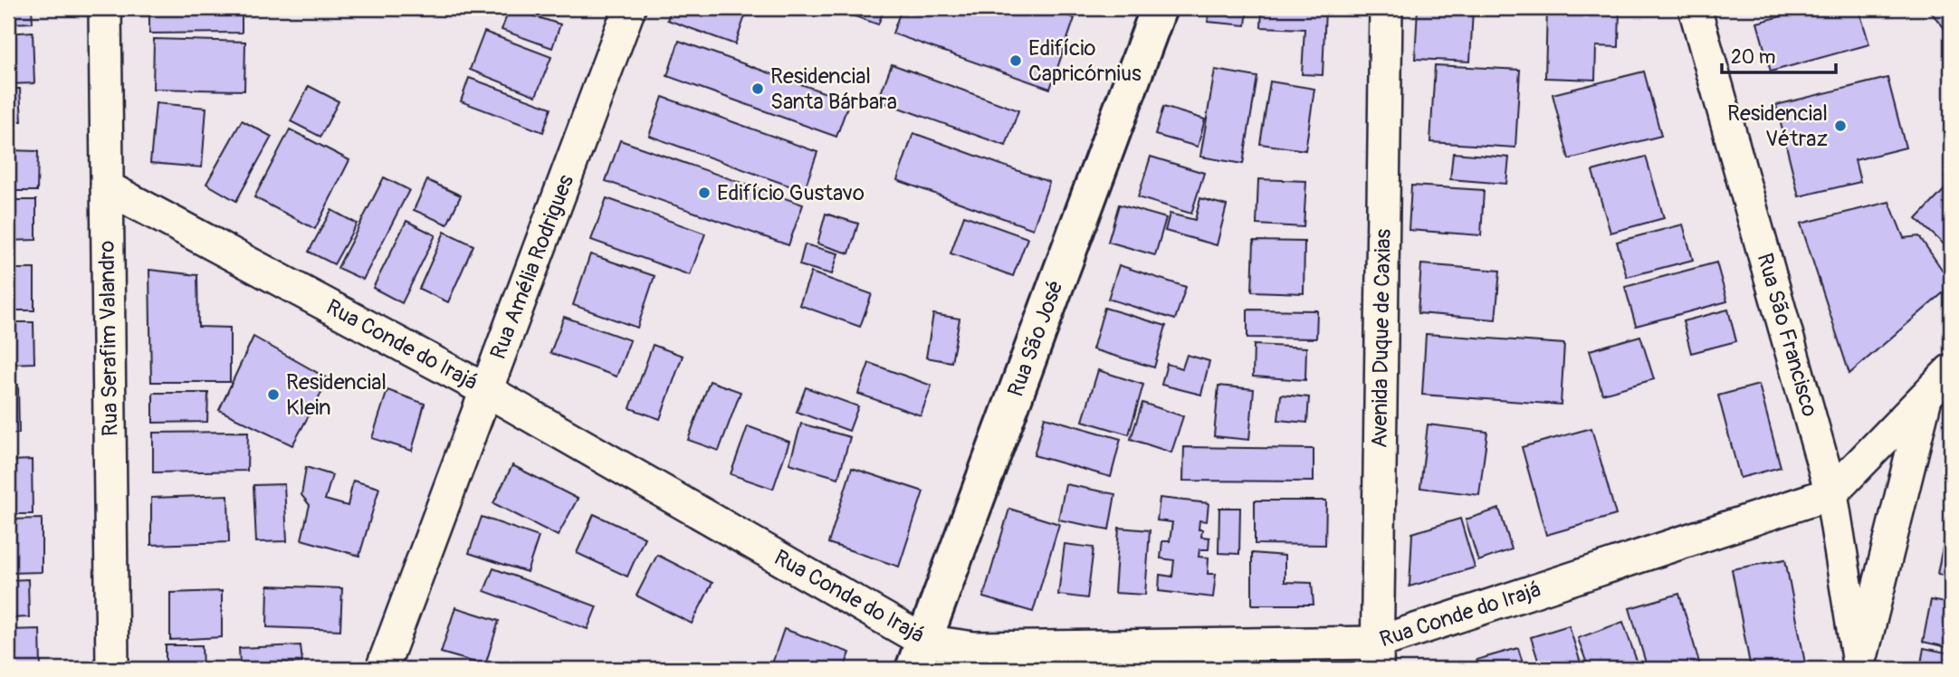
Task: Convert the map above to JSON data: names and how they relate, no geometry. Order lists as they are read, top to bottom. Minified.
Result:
{"streets":{"street":["Rua Amélia Rodrigues","Rua São Francisco","Rua Serafim Valandro","Rua São José","Avenida Duque de Caxias","Rua Conde do Irajá"]},"crossings":[["Rua Amélia Rodrigues","Rua Conde do Irajá"],["Rua São Francisco","Rua Conde do Irajá"],["Rua Serafim Valandro","Rua Conde do Irajá"],["Rua São José","Rua Conde do Irajá"],["Avenida Duque de Caxias","Rua Conde do Irajá"]],"places":["Edifício Capricórnius","Residencial Santa Bárbara","Residencial Vétraz","Edifício Gustavo","Residencial Klein"],"scale_bar":"20 m"}
